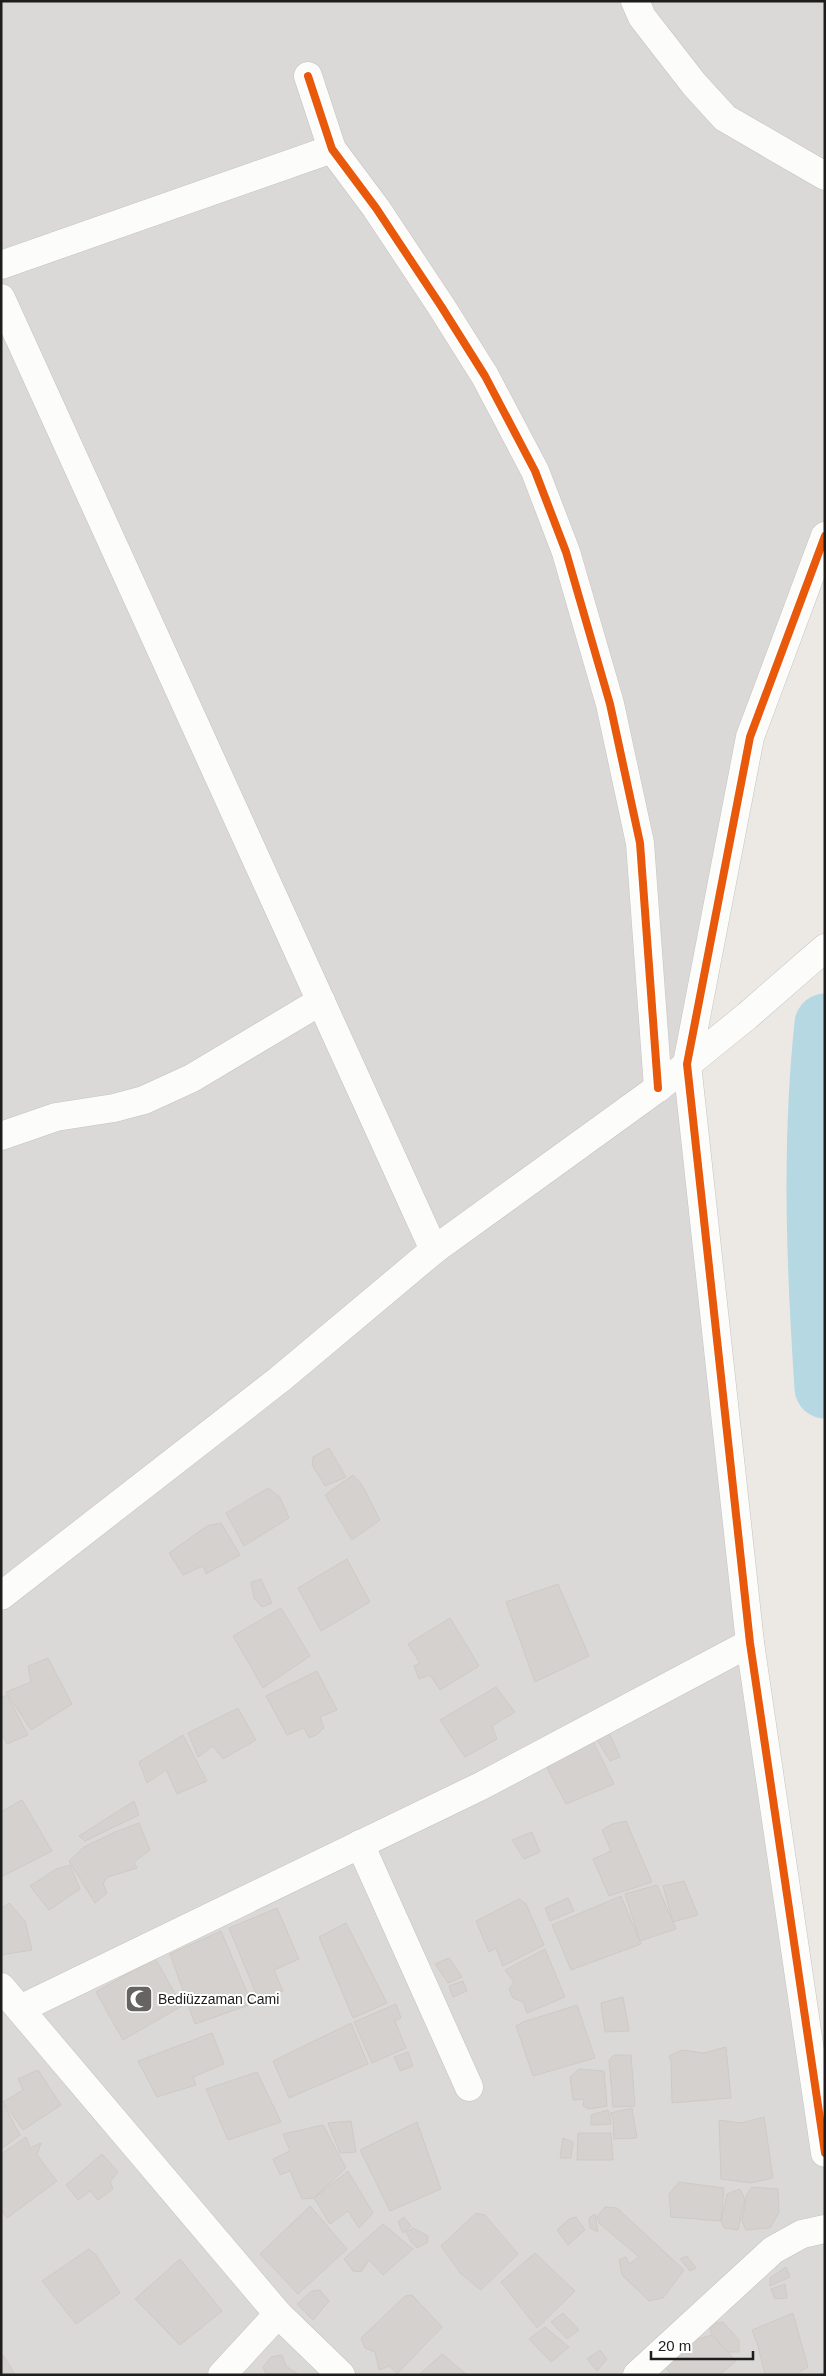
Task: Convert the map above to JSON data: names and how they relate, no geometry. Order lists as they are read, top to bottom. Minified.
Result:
{"places":{"mosque":["Bediüzzaman Cami"]},"scale_bar":"20 m"}
